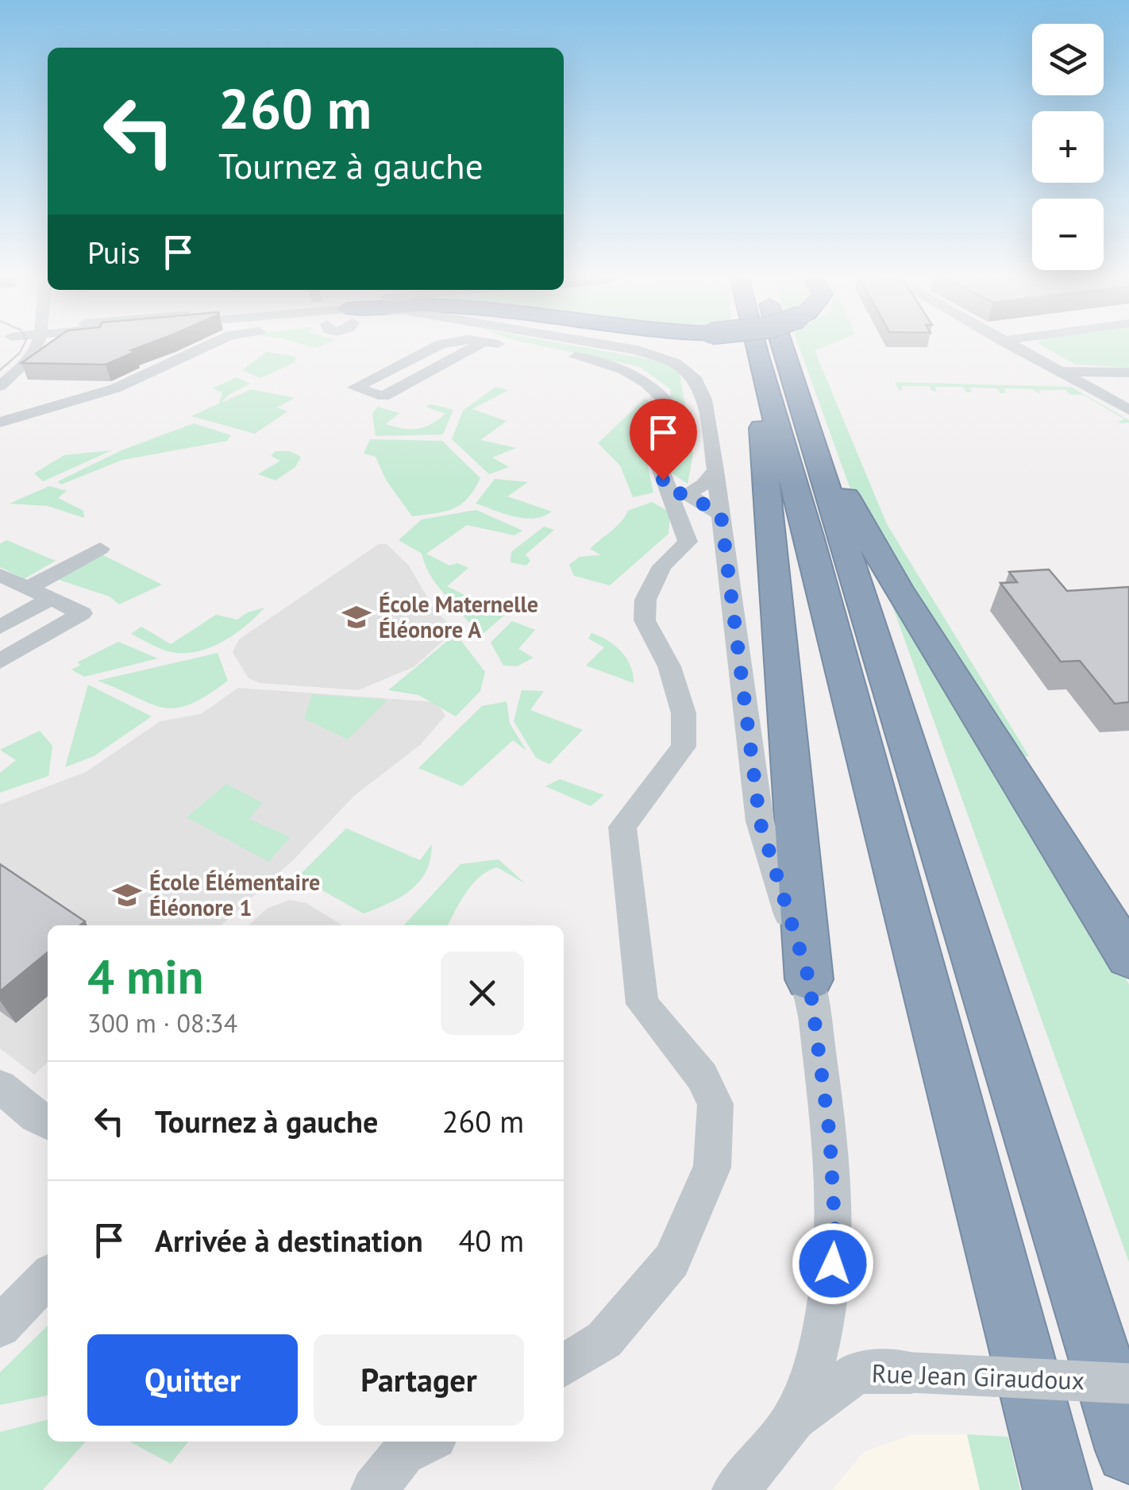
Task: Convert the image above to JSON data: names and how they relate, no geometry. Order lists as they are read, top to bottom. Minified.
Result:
{"streets":{"street":["Rue Jean Giraudoux"]},"places":{"school or university":["École Maternelle Éléonore A","École Élémentaire Éléonore 1"]},"page":{"map_buttons":["+","−"],"turn":["260 m","Tournez à gauche"],"then":"Puis","heading":["4 min","300 m · 08:34"],"list":[{"name":"Tournez à gauche","value":"260 m"},{"name":"Arrivée à destination","value":"40 m"}],"buttons":["Quitter","Partager"]}}
